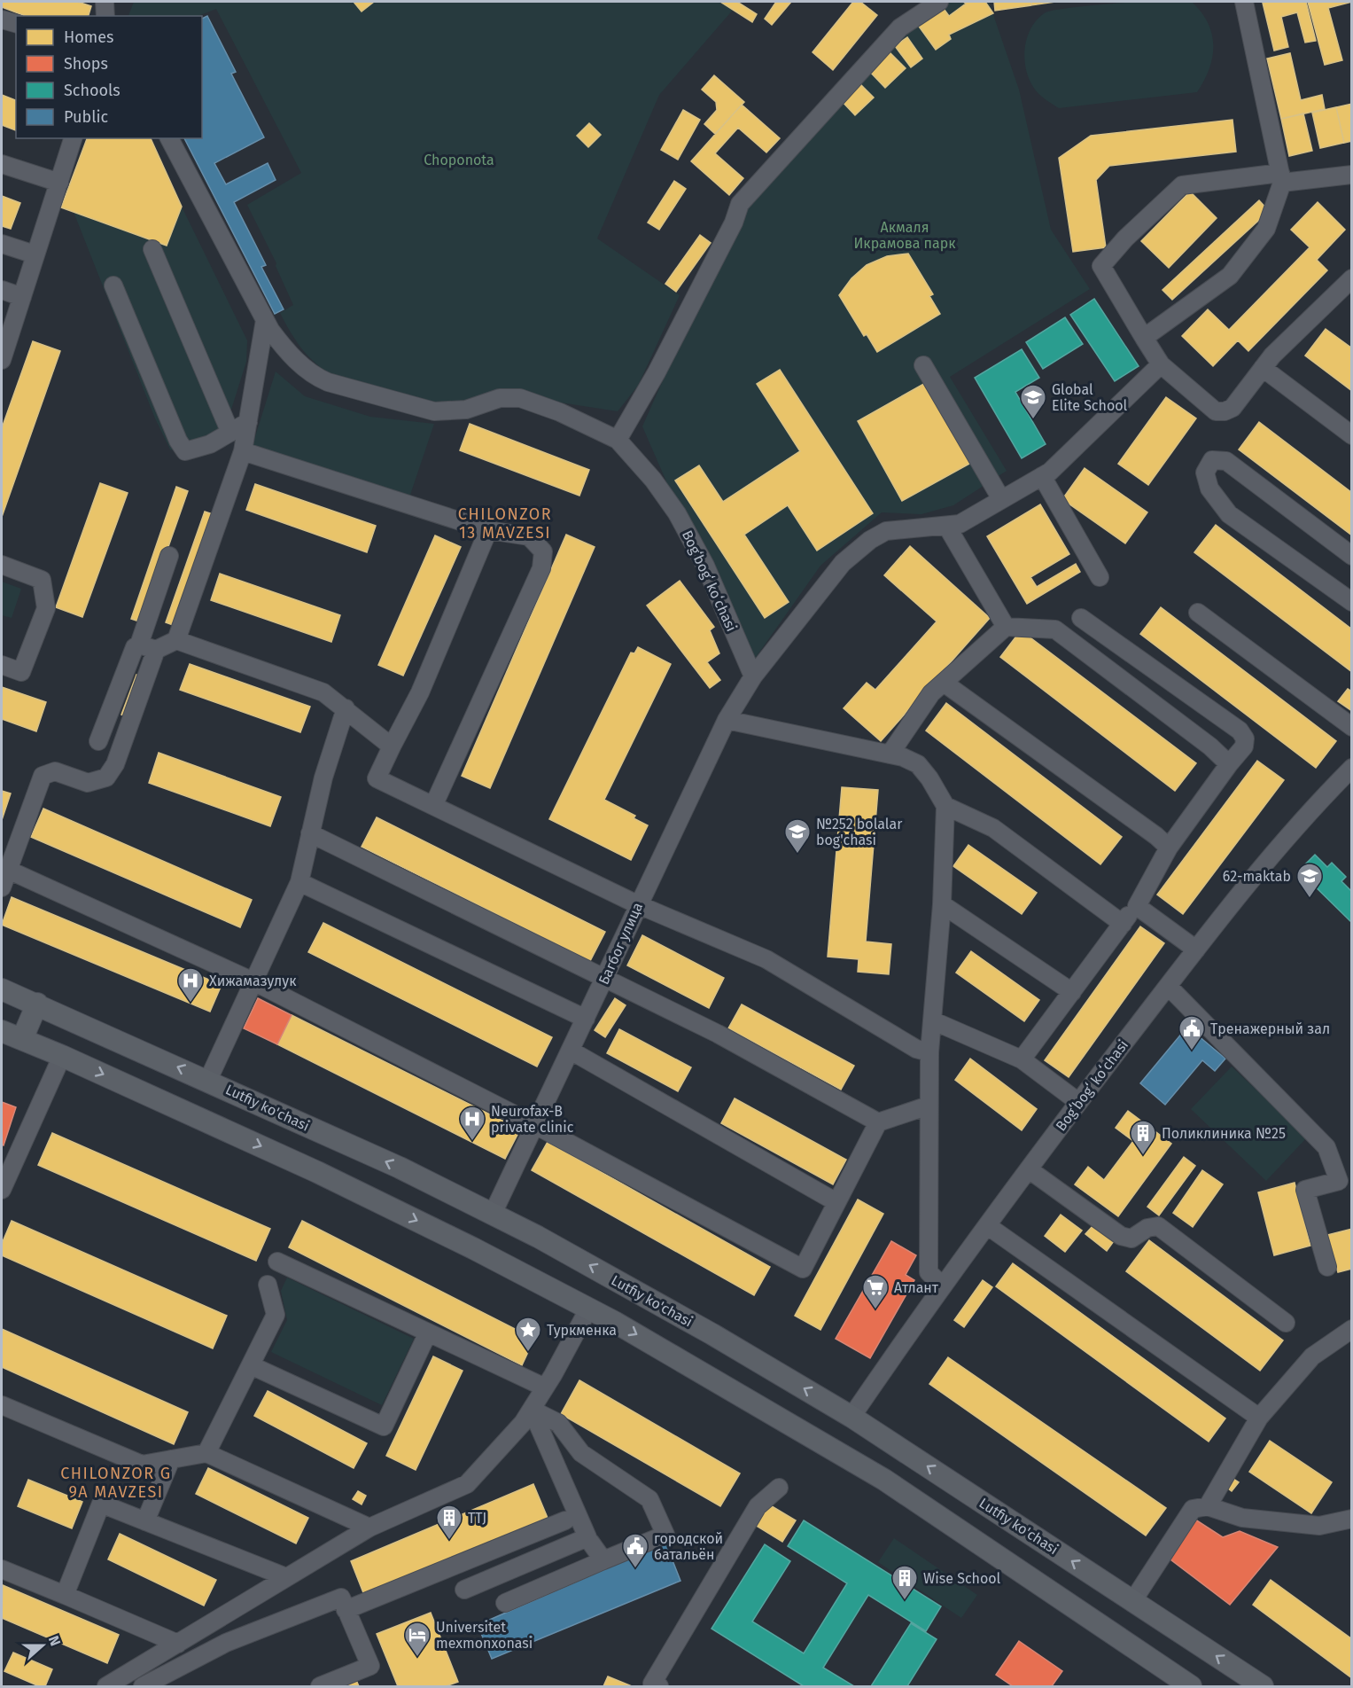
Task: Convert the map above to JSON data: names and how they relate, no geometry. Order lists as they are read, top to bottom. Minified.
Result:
{"streets":{"main road":["Lutfiy ko'chasi"],"street":["Bogʻbogʻ koʻchasi","Багбог улица"]},"crossings":[["Bogʻbogʻ koʻchasi","Багбог улица"],["Bogʻbogʻ koʻchasi","Lutfiy ko'chasi"],["Багбог улица","Lutfiy ko'chasi"]],"districts":["CHILONZOR 13 MAVZESI","CHILONZOR G 9A MAVZESI"],"parks":["Choponota","Акмаля Икрамова парк"],"places":{"school or university":["Global Elite School","№252 bolalar bog'chasi","62-maktab"],"hospital":["Хижамазулук","Neurofax-B private clinic"],"public building":["Тренажерный зал","городской батальён"],"building":["Поликлиника №25","TTJ","Wise School"],"supermarket":["Атлант"],"place":["Туркменка"],"hotel":["Universitet mexmonxonasi"]},"legend":["Homes","Shops","Schools","Public"],"north":"right"}
